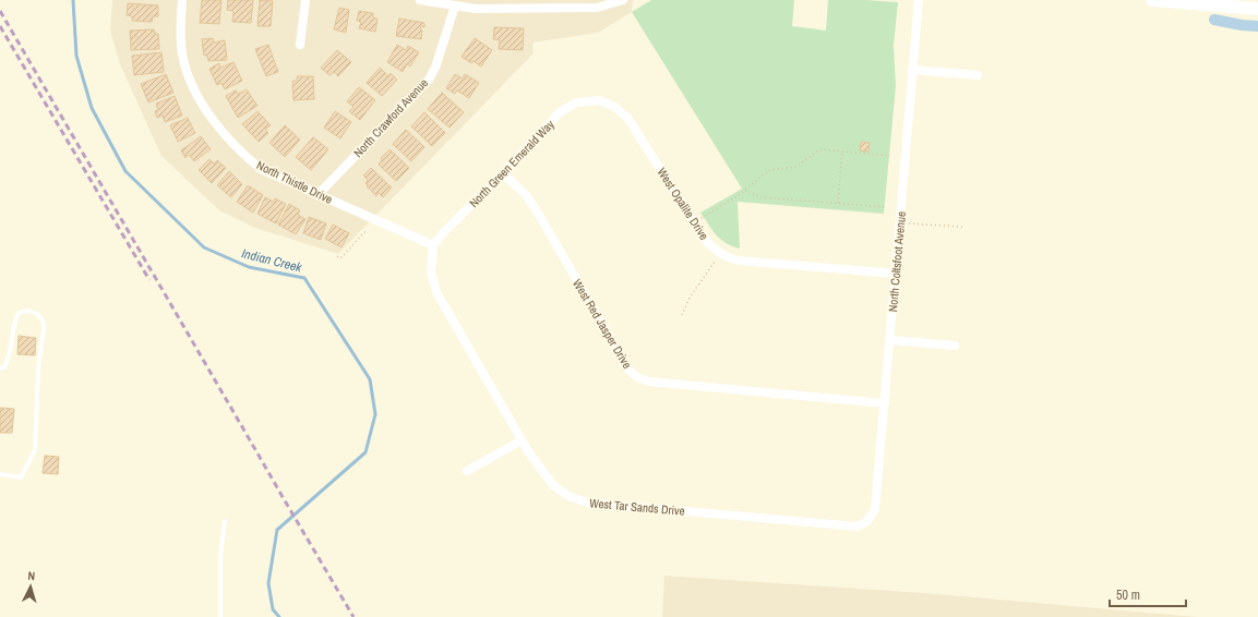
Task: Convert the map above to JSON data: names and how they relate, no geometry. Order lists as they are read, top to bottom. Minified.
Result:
{"streets":{"street":["North Crawford Avenue","North Green Emerald Way","North Thistle Drive","West Opalite Drive","North Coltsfoot Avenue","West Red Jasper Drive","West Tar Sands Drive"]},"crossings":[["North Crawford Avenue","North Thistle Drive"],["North Green Emerald Way","North Thistle Drive"],["North Green Emerald Way","West Opalite Drive"],["North Green Emerald Way","West Red Jasper Drive"],["North Green Emerald Way","West Tar Sands Drive"],["North Thistle Drive","West Tar Sands Drive"],["West Opalite Drive","North Coltsfoot Avenue"],["North Coltsfoot Avenue","West Red Jasper Drive"],["North Coltsfoot Avenue","West Tar Sands Drive"]],"water":["Indian Creek"],"scale_bar":"50 m","north":"top"}
